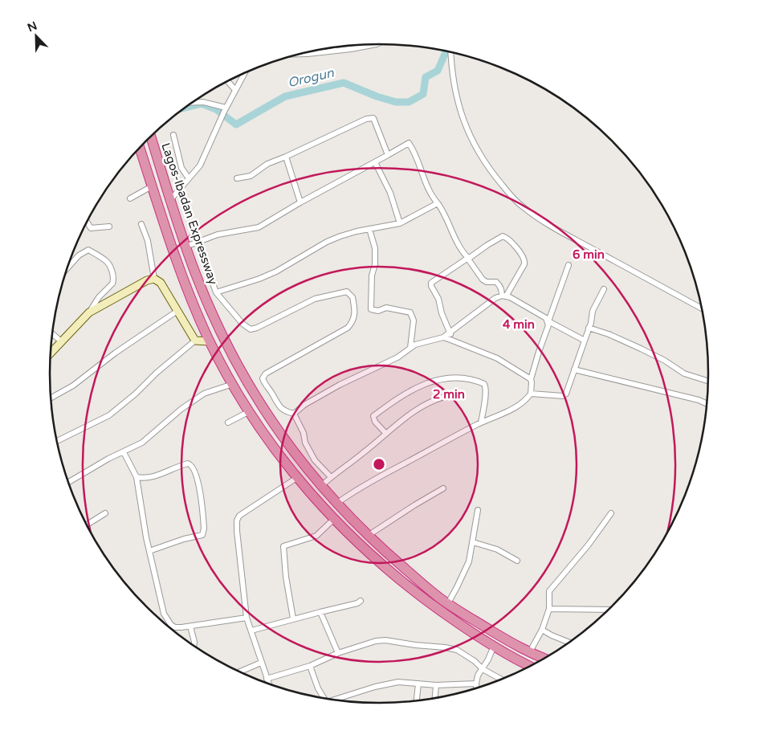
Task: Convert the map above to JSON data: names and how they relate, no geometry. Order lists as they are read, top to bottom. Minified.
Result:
{"streets":{"highway":["Lagos-Ibadan Expressway"]},"water":["Orogun"],"north":"top left","rings":["6 min","4 min","2 min"]}
